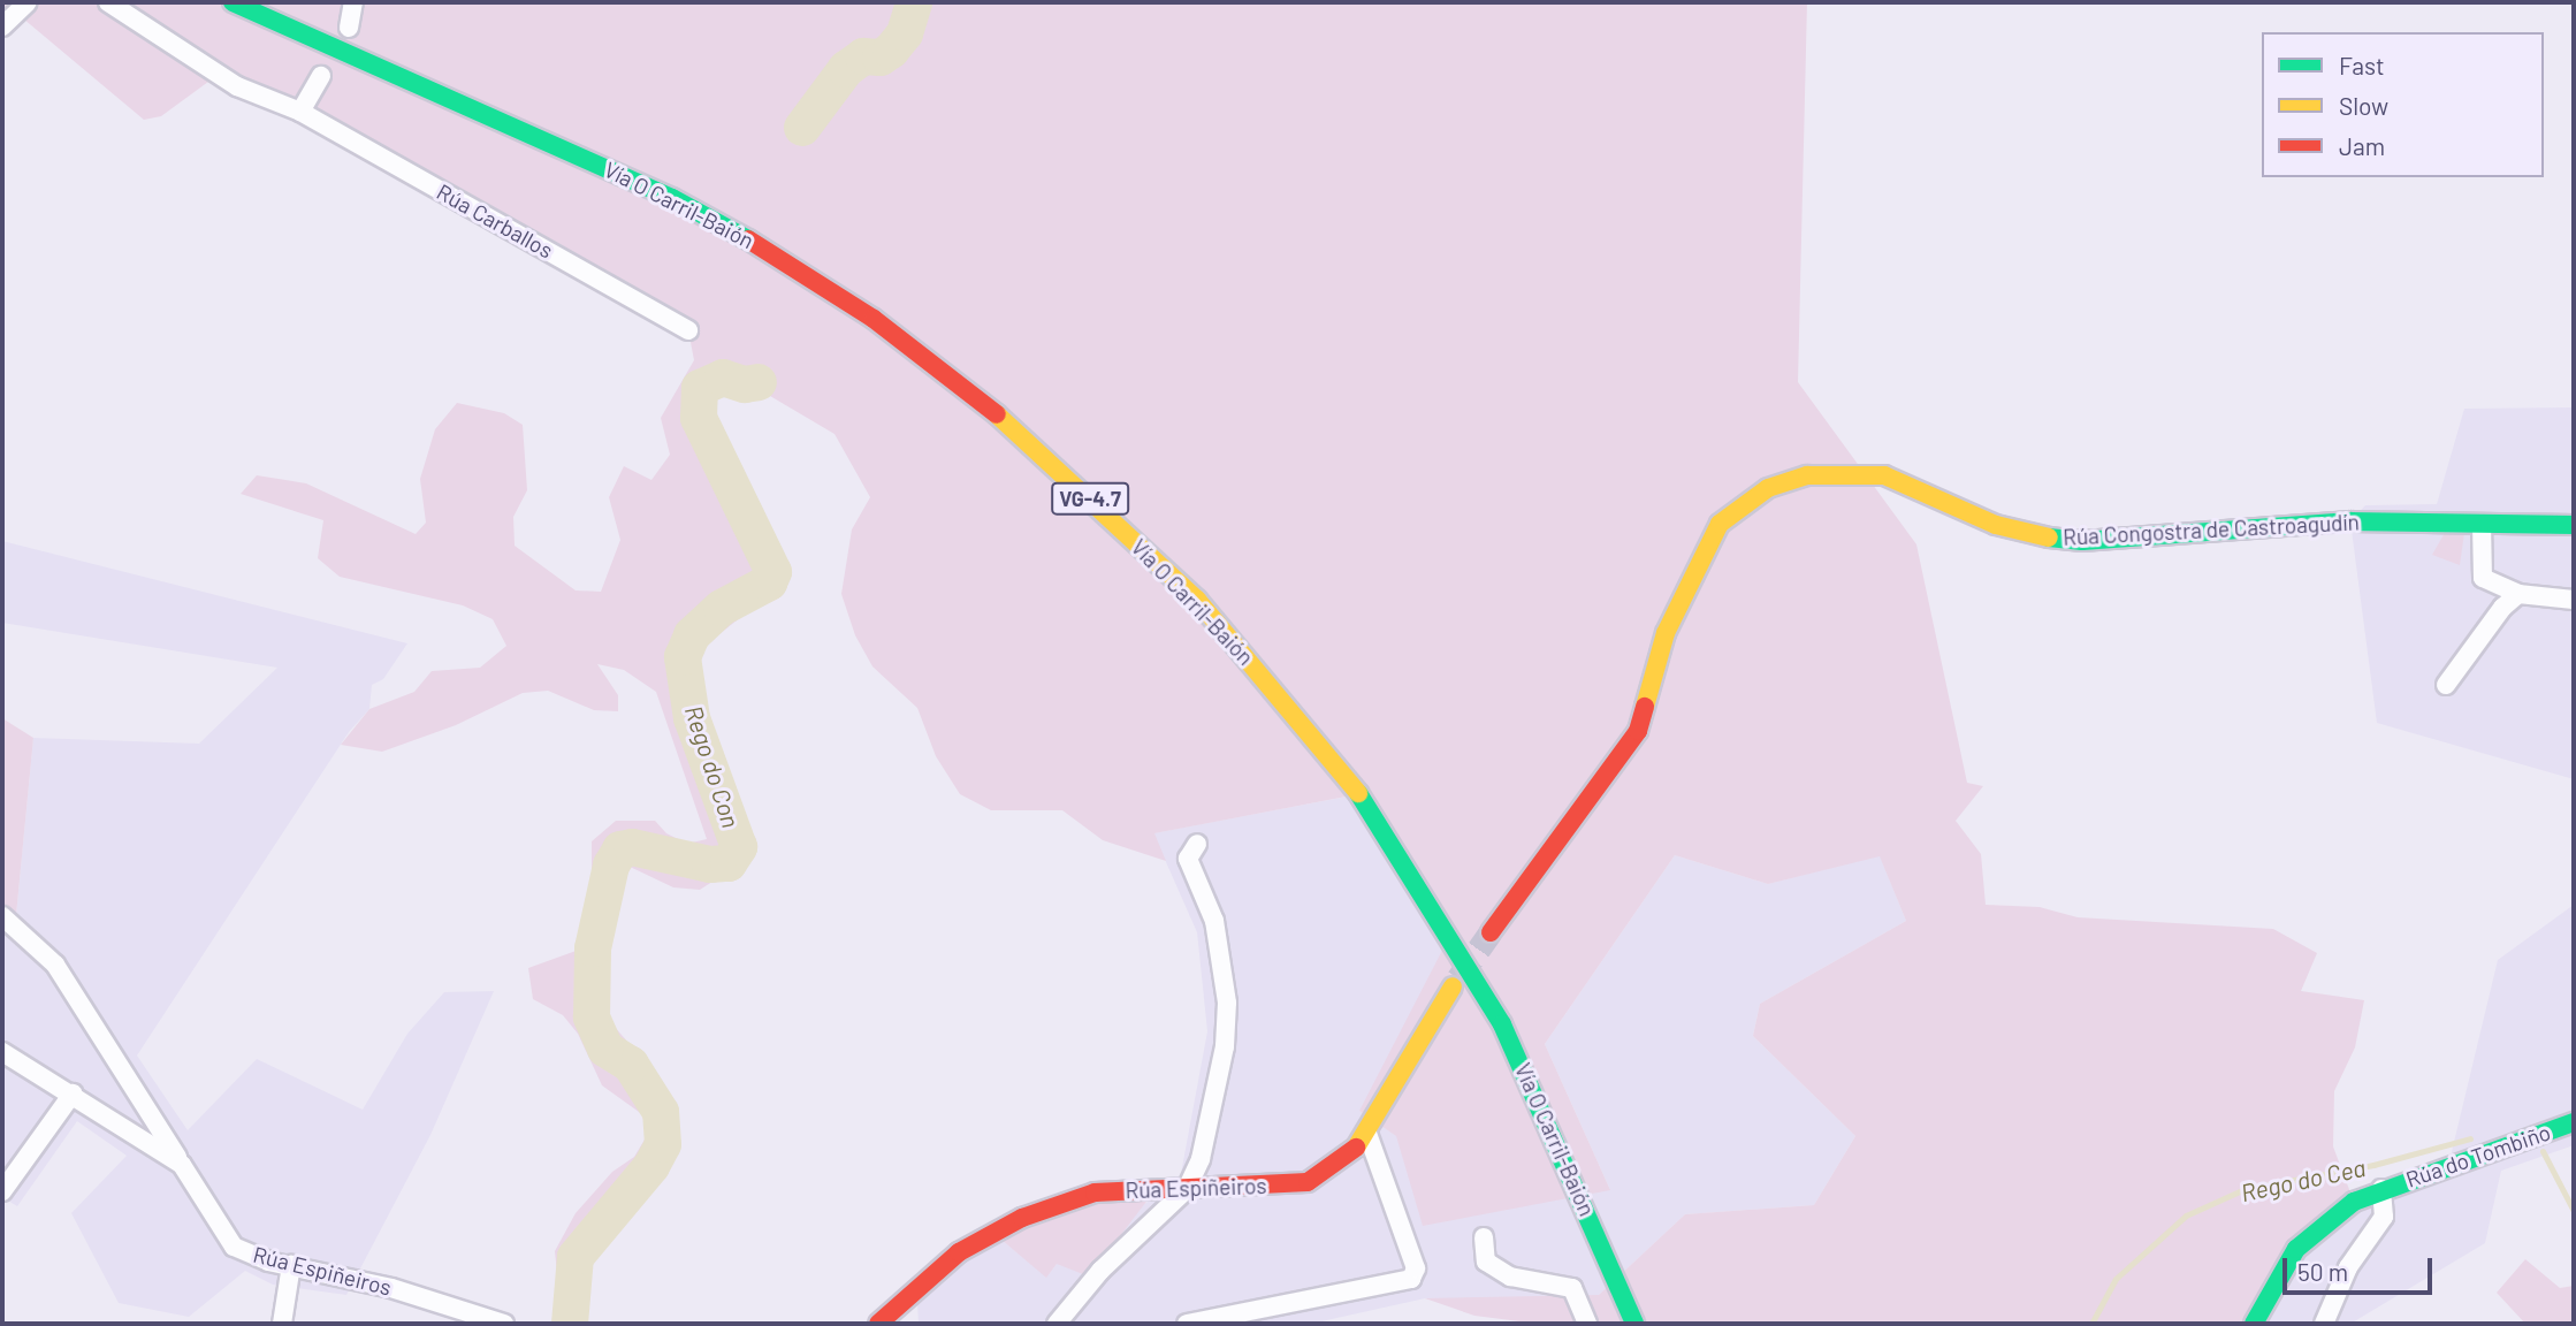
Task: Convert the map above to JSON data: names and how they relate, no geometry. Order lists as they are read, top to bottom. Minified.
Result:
{"streets":{"main road":["Vía O Carril-Baión","VG-4.7","Rúa Congostra de Castroagudín","Rúa do Tombiño","Rúa Espiñeiros"],"street":["Rúa Carballos"]},"water":["Rego do Con","Rego do Cea"],"legend":["Fast","Slow","Jam"],"scale_bar":"50 m"}
